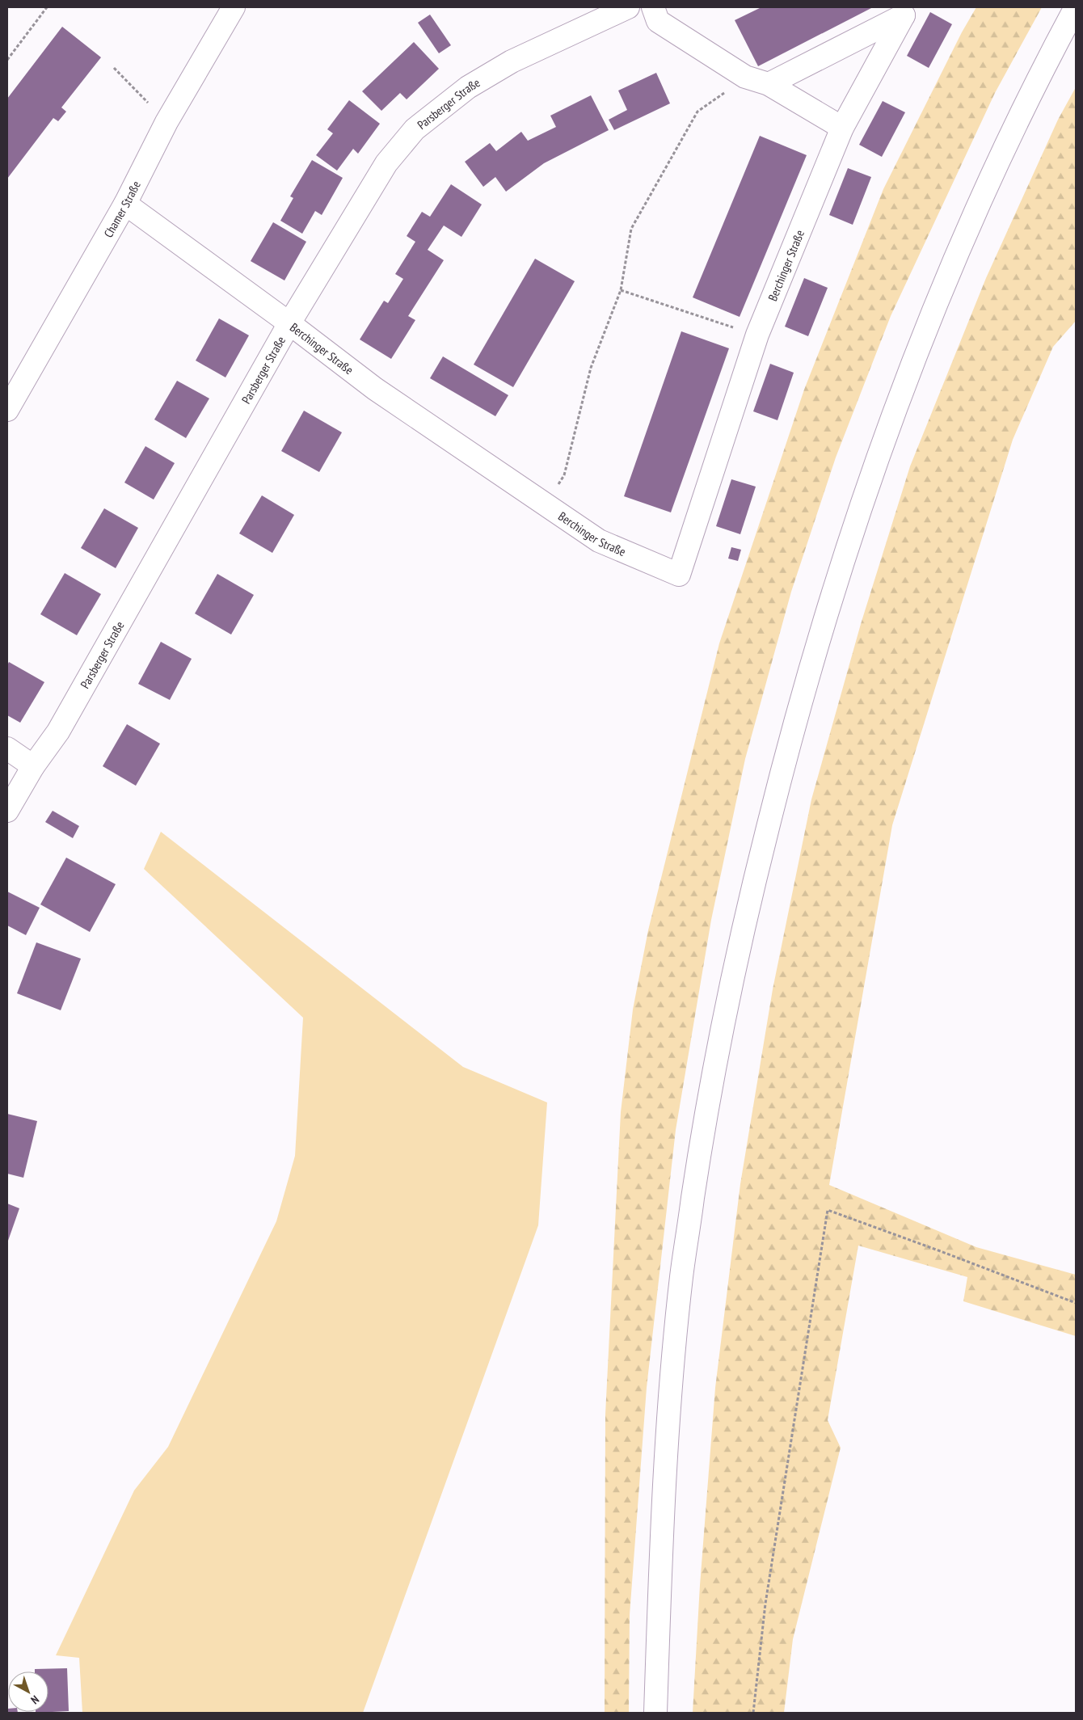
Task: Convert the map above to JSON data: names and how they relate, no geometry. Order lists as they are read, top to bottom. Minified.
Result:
{"streets":{"main road":["Parsberger Straße","Chamer Straße","Berchinger Straße"]},"crossings":[["Parsberger Straße","Berchinger Straße"],["Chamer Straße","Berchinger Straße"]],"north":"bottom right"}
